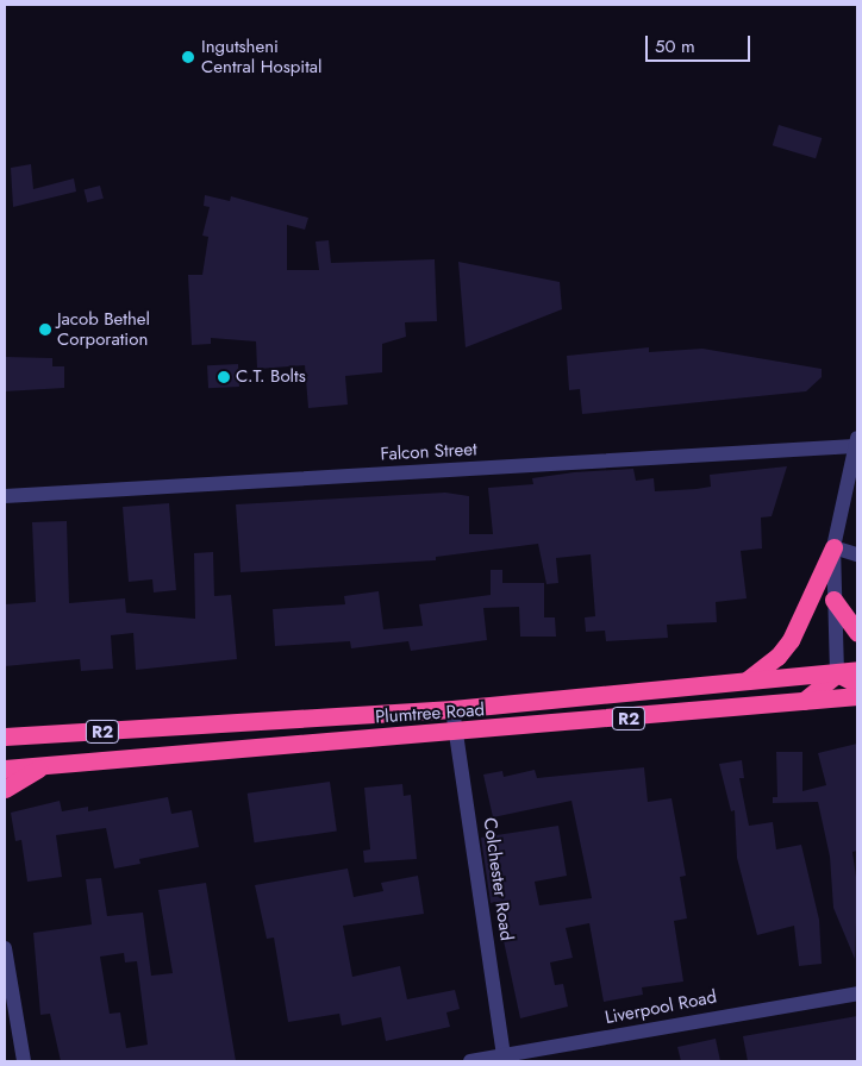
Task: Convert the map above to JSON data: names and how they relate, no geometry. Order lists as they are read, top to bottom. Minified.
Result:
{"streets":{"highway":["Plumtree Road","R2"],"street":["Falcon Street","Colchester Road","Liverpool Road"]},"crossings":[["Plumtree Road","Colchester Road"],["Colchester Road","Liverpool Road"]],"places":["Ingutsheni Central Hospital","Jacob Bethel Corporation","C.T. Bolts"],"scale_bar":"50 m"}
